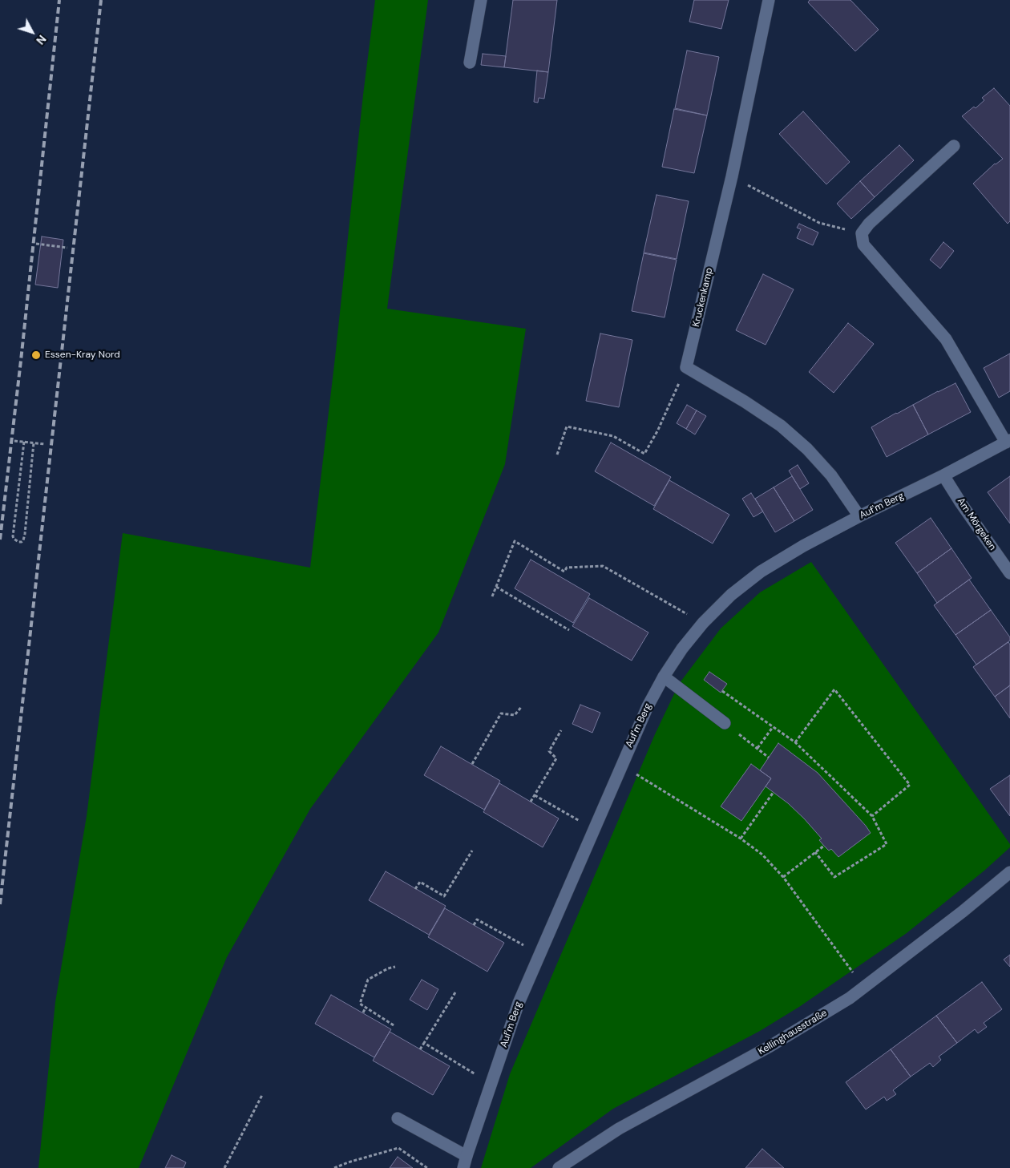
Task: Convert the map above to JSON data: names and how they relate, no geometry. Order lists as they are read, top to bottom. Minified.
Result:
{"streets":{"street":["Kruckenkamp","Auf'm Berg","Am Mörgeken","Kellinghausstraße"]},"crossings":[["Auf'm Berg","Am Mörgeken"]],"places":["Essen-Kray Nord"],"north":"bottom right"}
